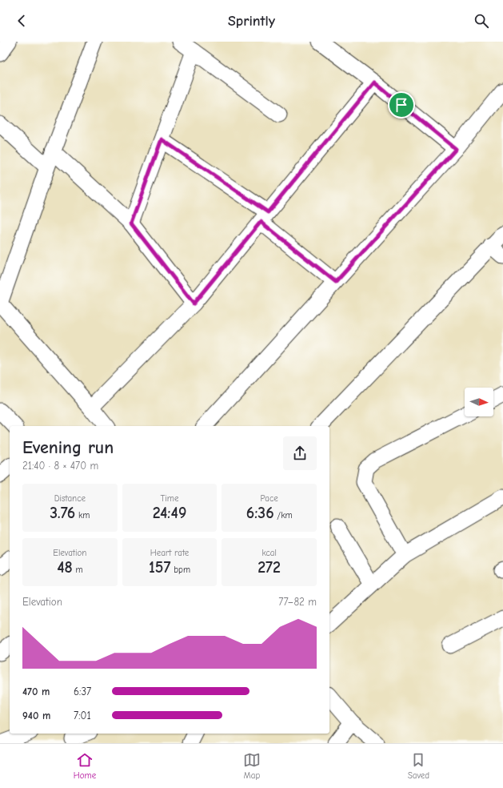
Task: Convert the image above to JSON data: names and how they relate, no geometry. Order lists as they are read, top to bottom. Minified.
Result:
{"north":"right","page":{"header":"Sprintly","heading":["Evening run","21:40 · 8 × 470 m"],"stats":[["Distance","3.76 km"],["Time","24:49"],["Pace","6:36 /km"],["Elevation","48 m"],["Heart rate","157 bpm"],["kcal","272"]],"chart":["Elevation","77–82 m"],"list":[{"name":"470 m","note":"6:37"},{"name":"940 m","note":"7:01"}],"tabs":["Home","Map","Saved"]}}
